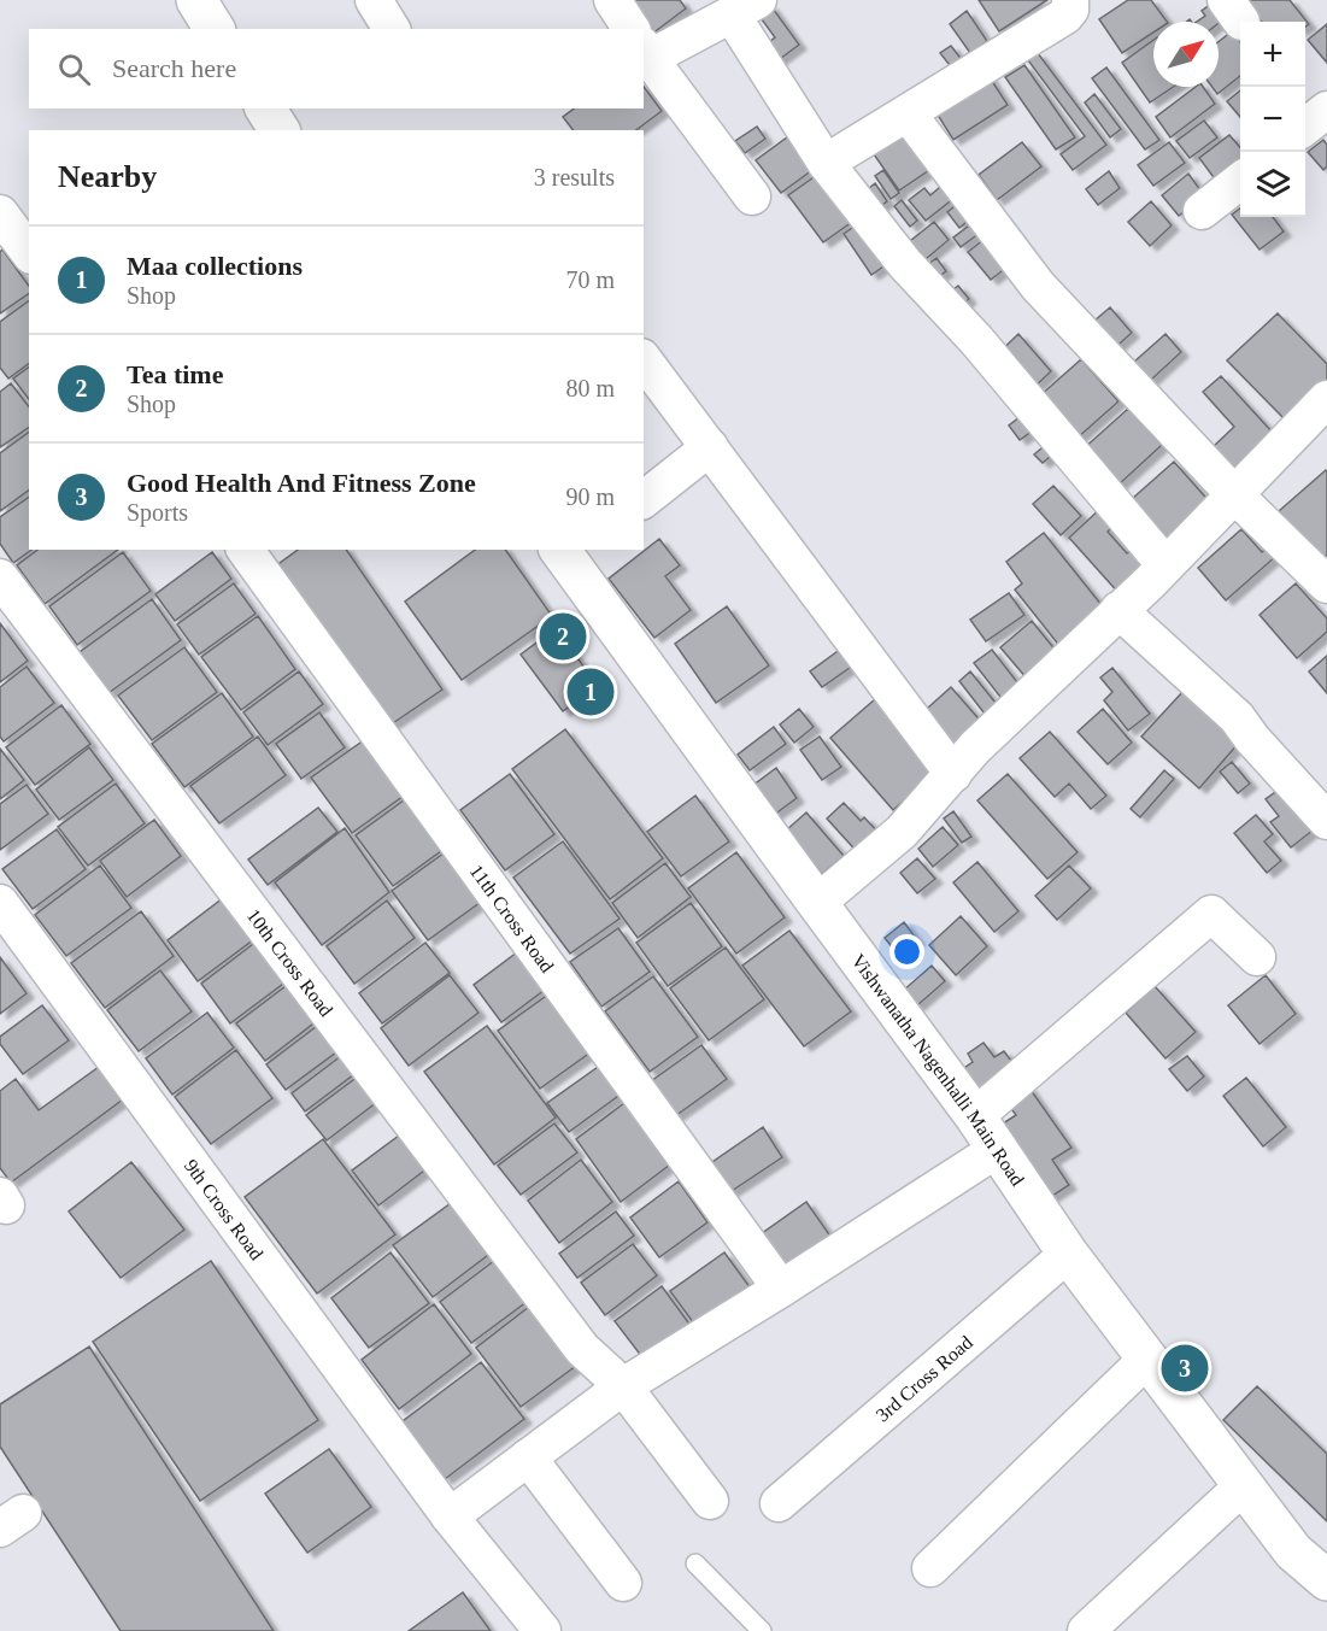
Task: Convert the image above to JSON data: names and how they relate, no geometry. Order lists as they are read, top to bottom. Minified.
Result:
{"streets":{"street":["11th Cross Road","10th Cross Road","Vishwanatha Nagenhalli Main Road","9th Cross Road","3rd Cross Road"]},"crossings":[["Vishwanatha Nagenhalli Main Road","3rd Cross Road"]],"north":"top right","page":{"map_buttons":["+","−"],"search":"Search here","heading":["Nearby","3 results"],"list":[{"mark":"1","name":"Maa collections","note":"Shop","value":"70 m"},{"mark":"2","name":"Tea time","note":"Shop","value":"80 m"},{"mark":"3","name":"Good Health And Fitness Zone","note":"Sports","value":"90 m"}],"pins":["2","1","3"]}}
